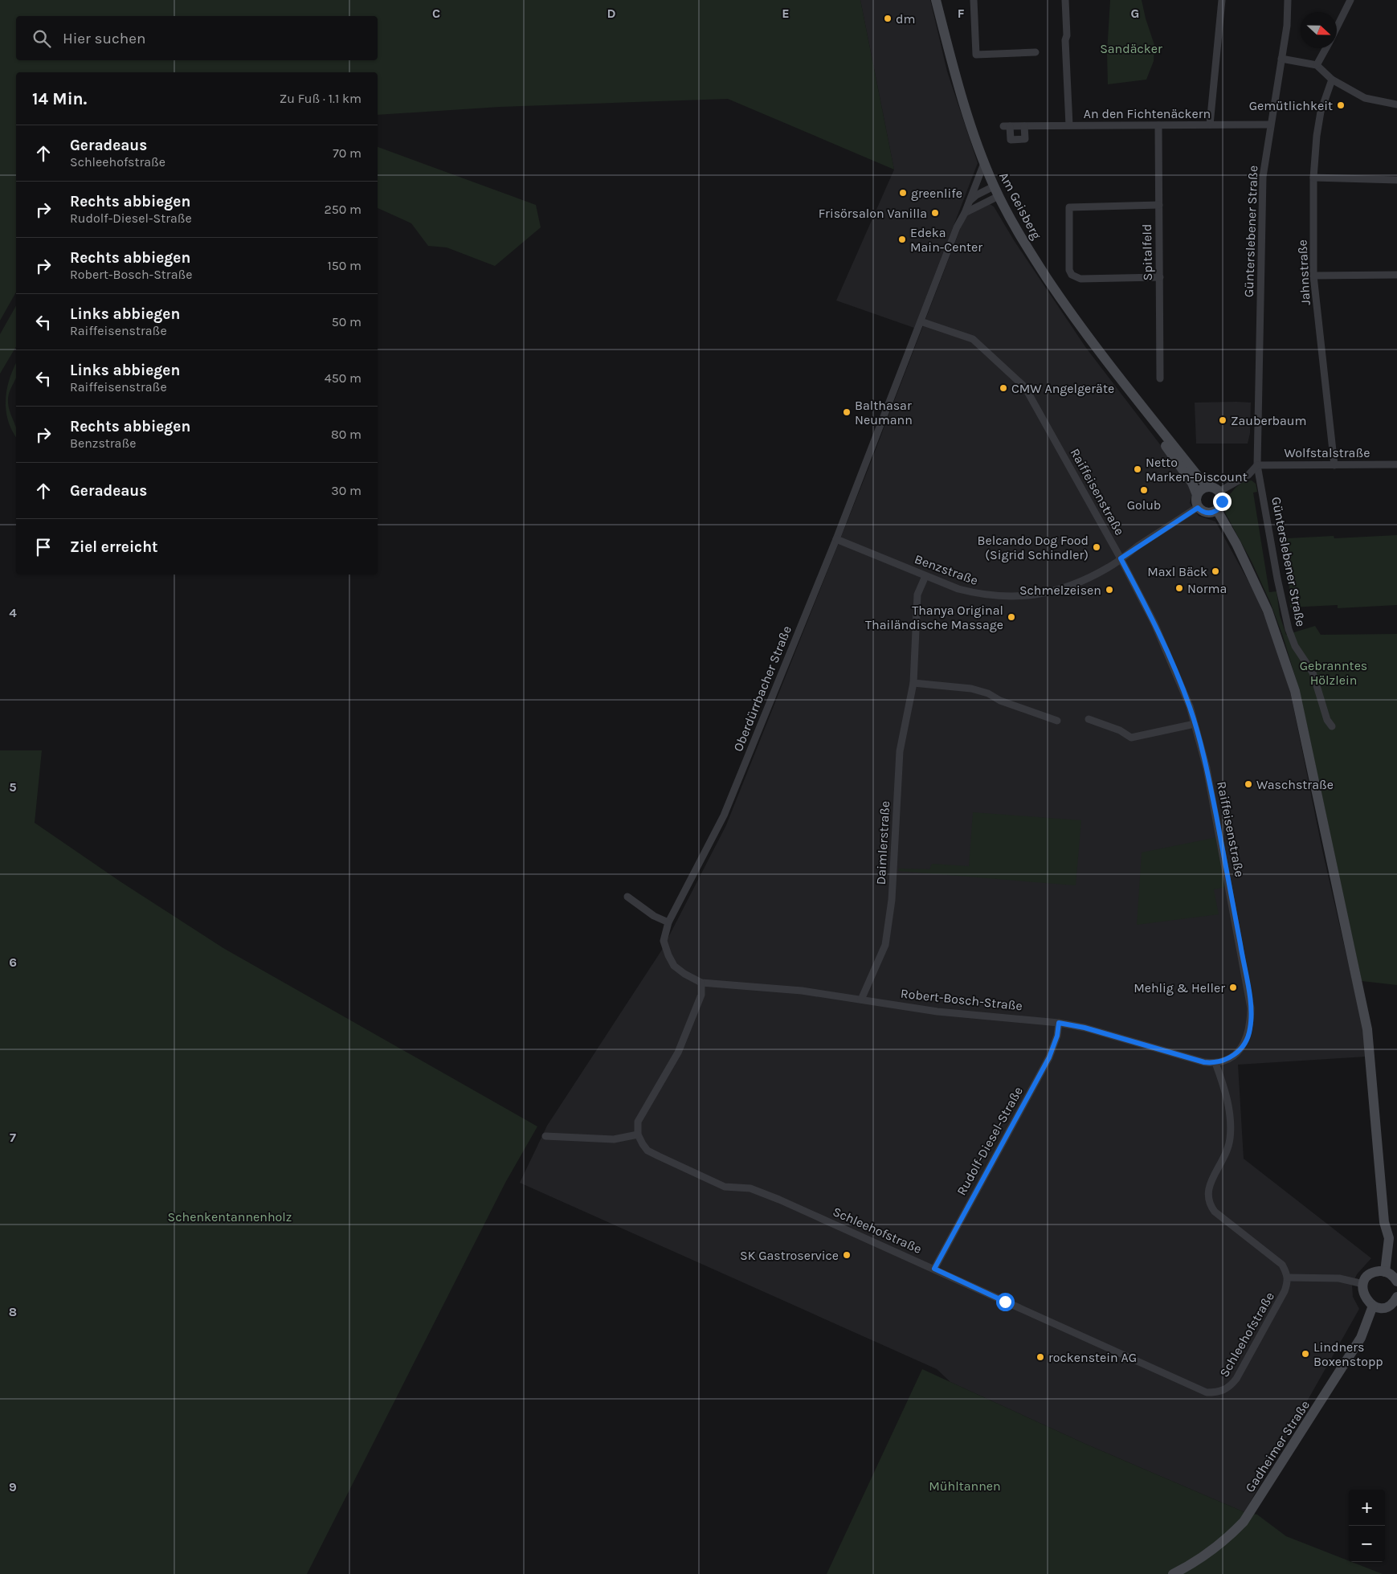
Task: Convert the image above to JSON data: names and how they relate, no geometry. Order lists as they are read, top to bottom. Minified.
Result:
{"streets":{"street":["An den Fichtenäckern","Am Geisberg","Günterslebener Straße","Spitalfeld","Jahnstraße","Wolfstalstraße","Raiffeisenstraße","Benzstraße","Oberdürrbacher Straße","Daimlerstraße","Robert-Bosch-Straße","Rudolf-Diesel-Straße","Schleehofstraße","Gadheimer Straße"]},"crossings":[["An den Fichtenäckern","Günterslebener Straße"],["An den Fichtenäckern","Spitalfeld"],["Am Geisberg","Benzstraße"],["Am Geisberg","Oberdürrbacher Straße"],["Günterslebener Straße","Wolfstalstraße"],["Jahnstraße","Wolfstalstraße"],["Raiffeisenstraße","Benzstraße"],["Raiffeisenstraße","Oberdürrbacher Straße"],["Raiffeisenstraße","Robert-Bosch-Straße"],["Benzstraße","Oberdürrbacher Straße"],["Benzstraße","Daimlerstraße"],["Oberdürrbacher Straße","Robert-Bosch-Straße"],["Daimlerstraße","Robert-Bosch-Straße"],["Robert-Bosch-Straße","Rudolf-Diesel-Straße"],["Rudolf-Diesel-Straße","Schleehofstraße"]],"parks":["Sandäcker","Gebranntes Hölzlein","Schenkentannenholz","Mühltannen"],"places":["dm","Gemütlichkeit","greenlife","Frisörsalon Vanilla","Edeka Main-Center","CMW Angelgeräte","Balthasar Neumann","Zauberbaum","Netto Marken-Discount","Golub","Belcando Dog Food (Sigrid Schindler)","Maxl Bäck","Norma","Schmelzeisen","Thanya Original Thailändische Massage","Waschstraße","Mehlig & Heller","SK Gastroservice","Lindners Boxenstopp","rockenstein AG"],"north":"right","page":{"search":"Hier suchen","heading":["14 Min.","Zu Fuß · 1.1 km"],"list":[["Geradeaus","Schleehofstraße","70 m"],["Rechts abbiegen","Rudolf-Diesel-Straße","250 m"],["Rechts abbiegen","Robert-Bosch-Straße","150 m"],["Links abbiegen","Raiffeisenstraße","50 m"],["Links abbiegen","Raiffeisenstraße","450 m"],["Rechts abbiegen","Benzstraße","80 m"],["Geradeaus","30 m"],"Ziel erreicht"],"map_buttons":["+","−"]},"grid":{"columns":["C","D","E","F","G"],"rows":["4","5","6","7","8","9"]}}
